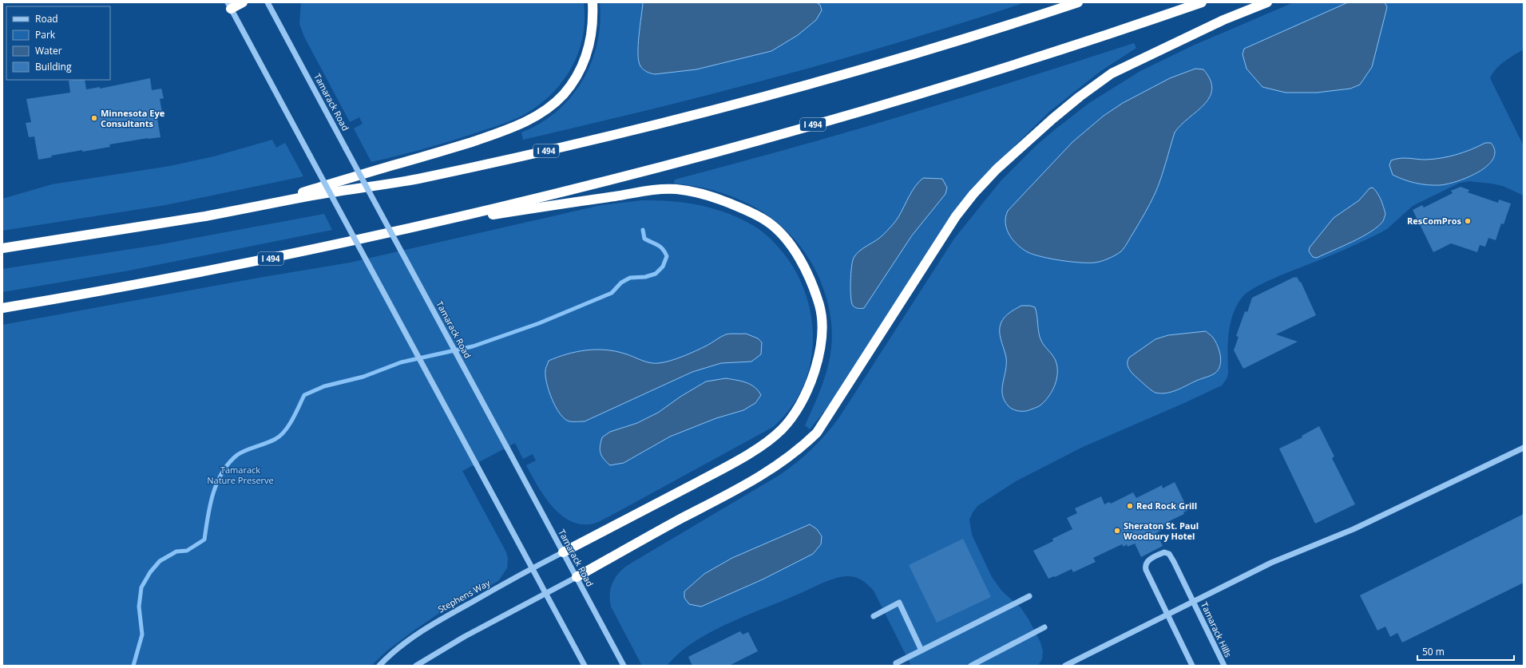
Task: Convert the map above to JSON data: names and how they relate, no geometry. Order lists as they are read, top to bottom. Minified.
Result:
{"streets":{"highway":["I 494"],"street":["Tamarack Road","Stephens Way","Tamarack Hills"]},"crossings":[["Tamarack Road","Stephens Way"]],"parks":["Tamarack Nature Preserve"],"places":["Minnesota Eye Consultants","ResComPros","Red Rock Grill","Sheraton St. Paul Woodbury Hotel"],"legend":["Road","Park","Water","Building"],"scale_bar":"50 m"}
